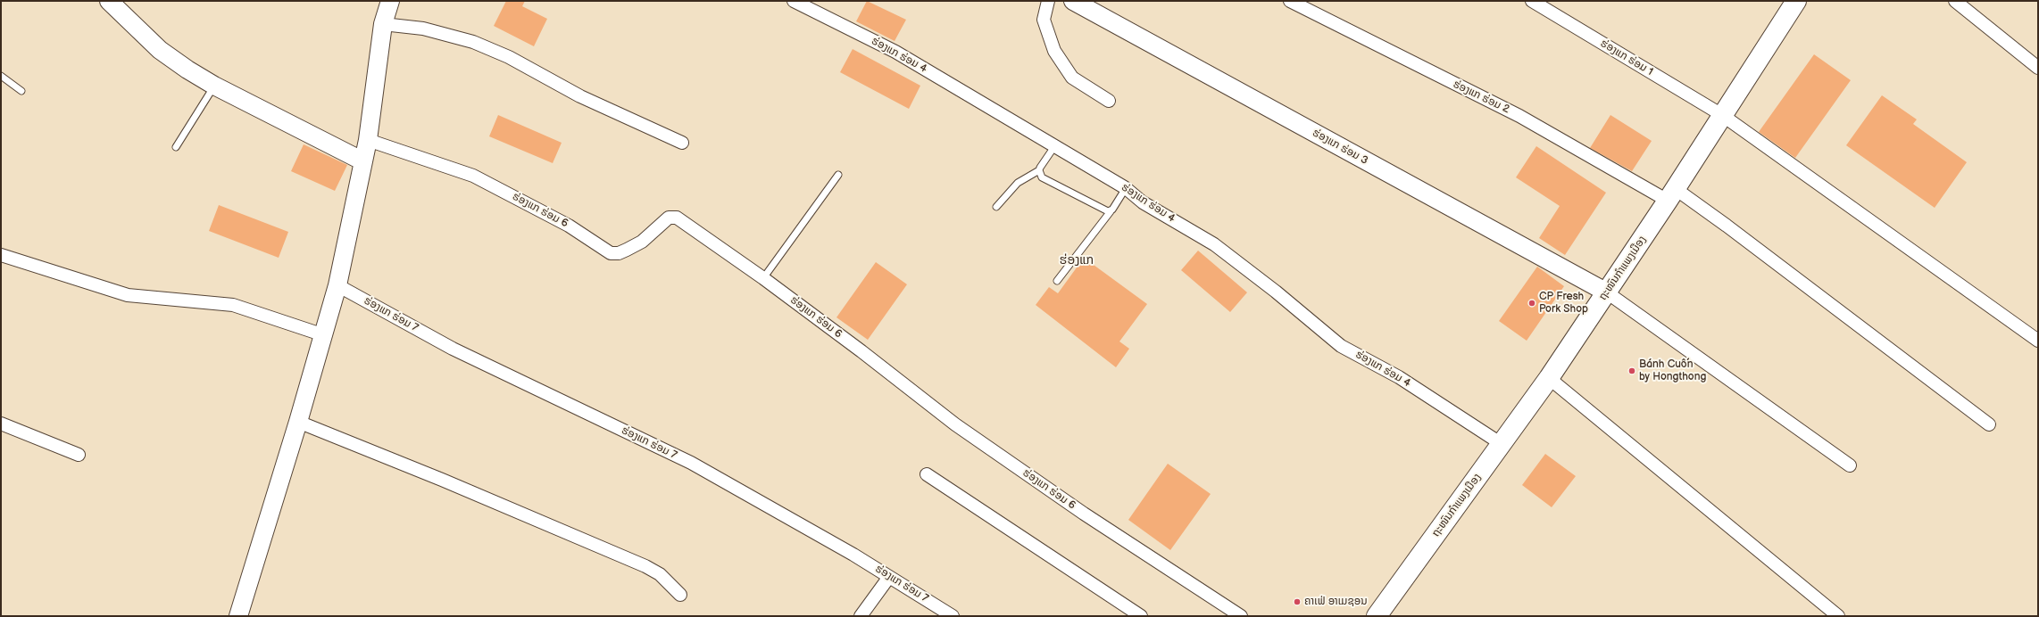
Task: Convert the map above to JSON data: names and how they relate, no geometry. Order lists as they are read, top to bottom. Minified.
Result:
{"streets":{"main road":["ຖະໜົນກຳແພງເມືອງ"],"street":["ຮ່ອງແກ ຮ່ອມ 4","ຮ່ອງແກ ຮ່ອມ 1","ຮ່ອງແກ ຮ່ອມ 2","ຮ່ອງແກ ຮ່ອມ 3","ຮ່ອງແກ ຮ່ອມ 6","ຮ່ອງແກ ຮ່ອມ 7"]},"crossings":[["ຮ່ອງແກ ຮ່ອມ 4","ຖະໜົນກຳແພງເມືອງ"],["ຮ່ອງແກ ຮ່ອມ 1","ຖະໜົນກຳແພງເມືອງ"],["ຮ່ອງແກ ຮ່ອມ 2","ຖະໜົນກຳແພງເມືອງ"],["ຮ່ອງແກ ຮ່ອມ 3","ຖະໜົນກຳແພງເມືອງ"]],"districts":["ຮ່ອງແກ"],"places":["CP Fresh Pork Shop","Bánh Cuốn by Hongthong","ຄາເຟ່ ອາເມຊອນ"]}
